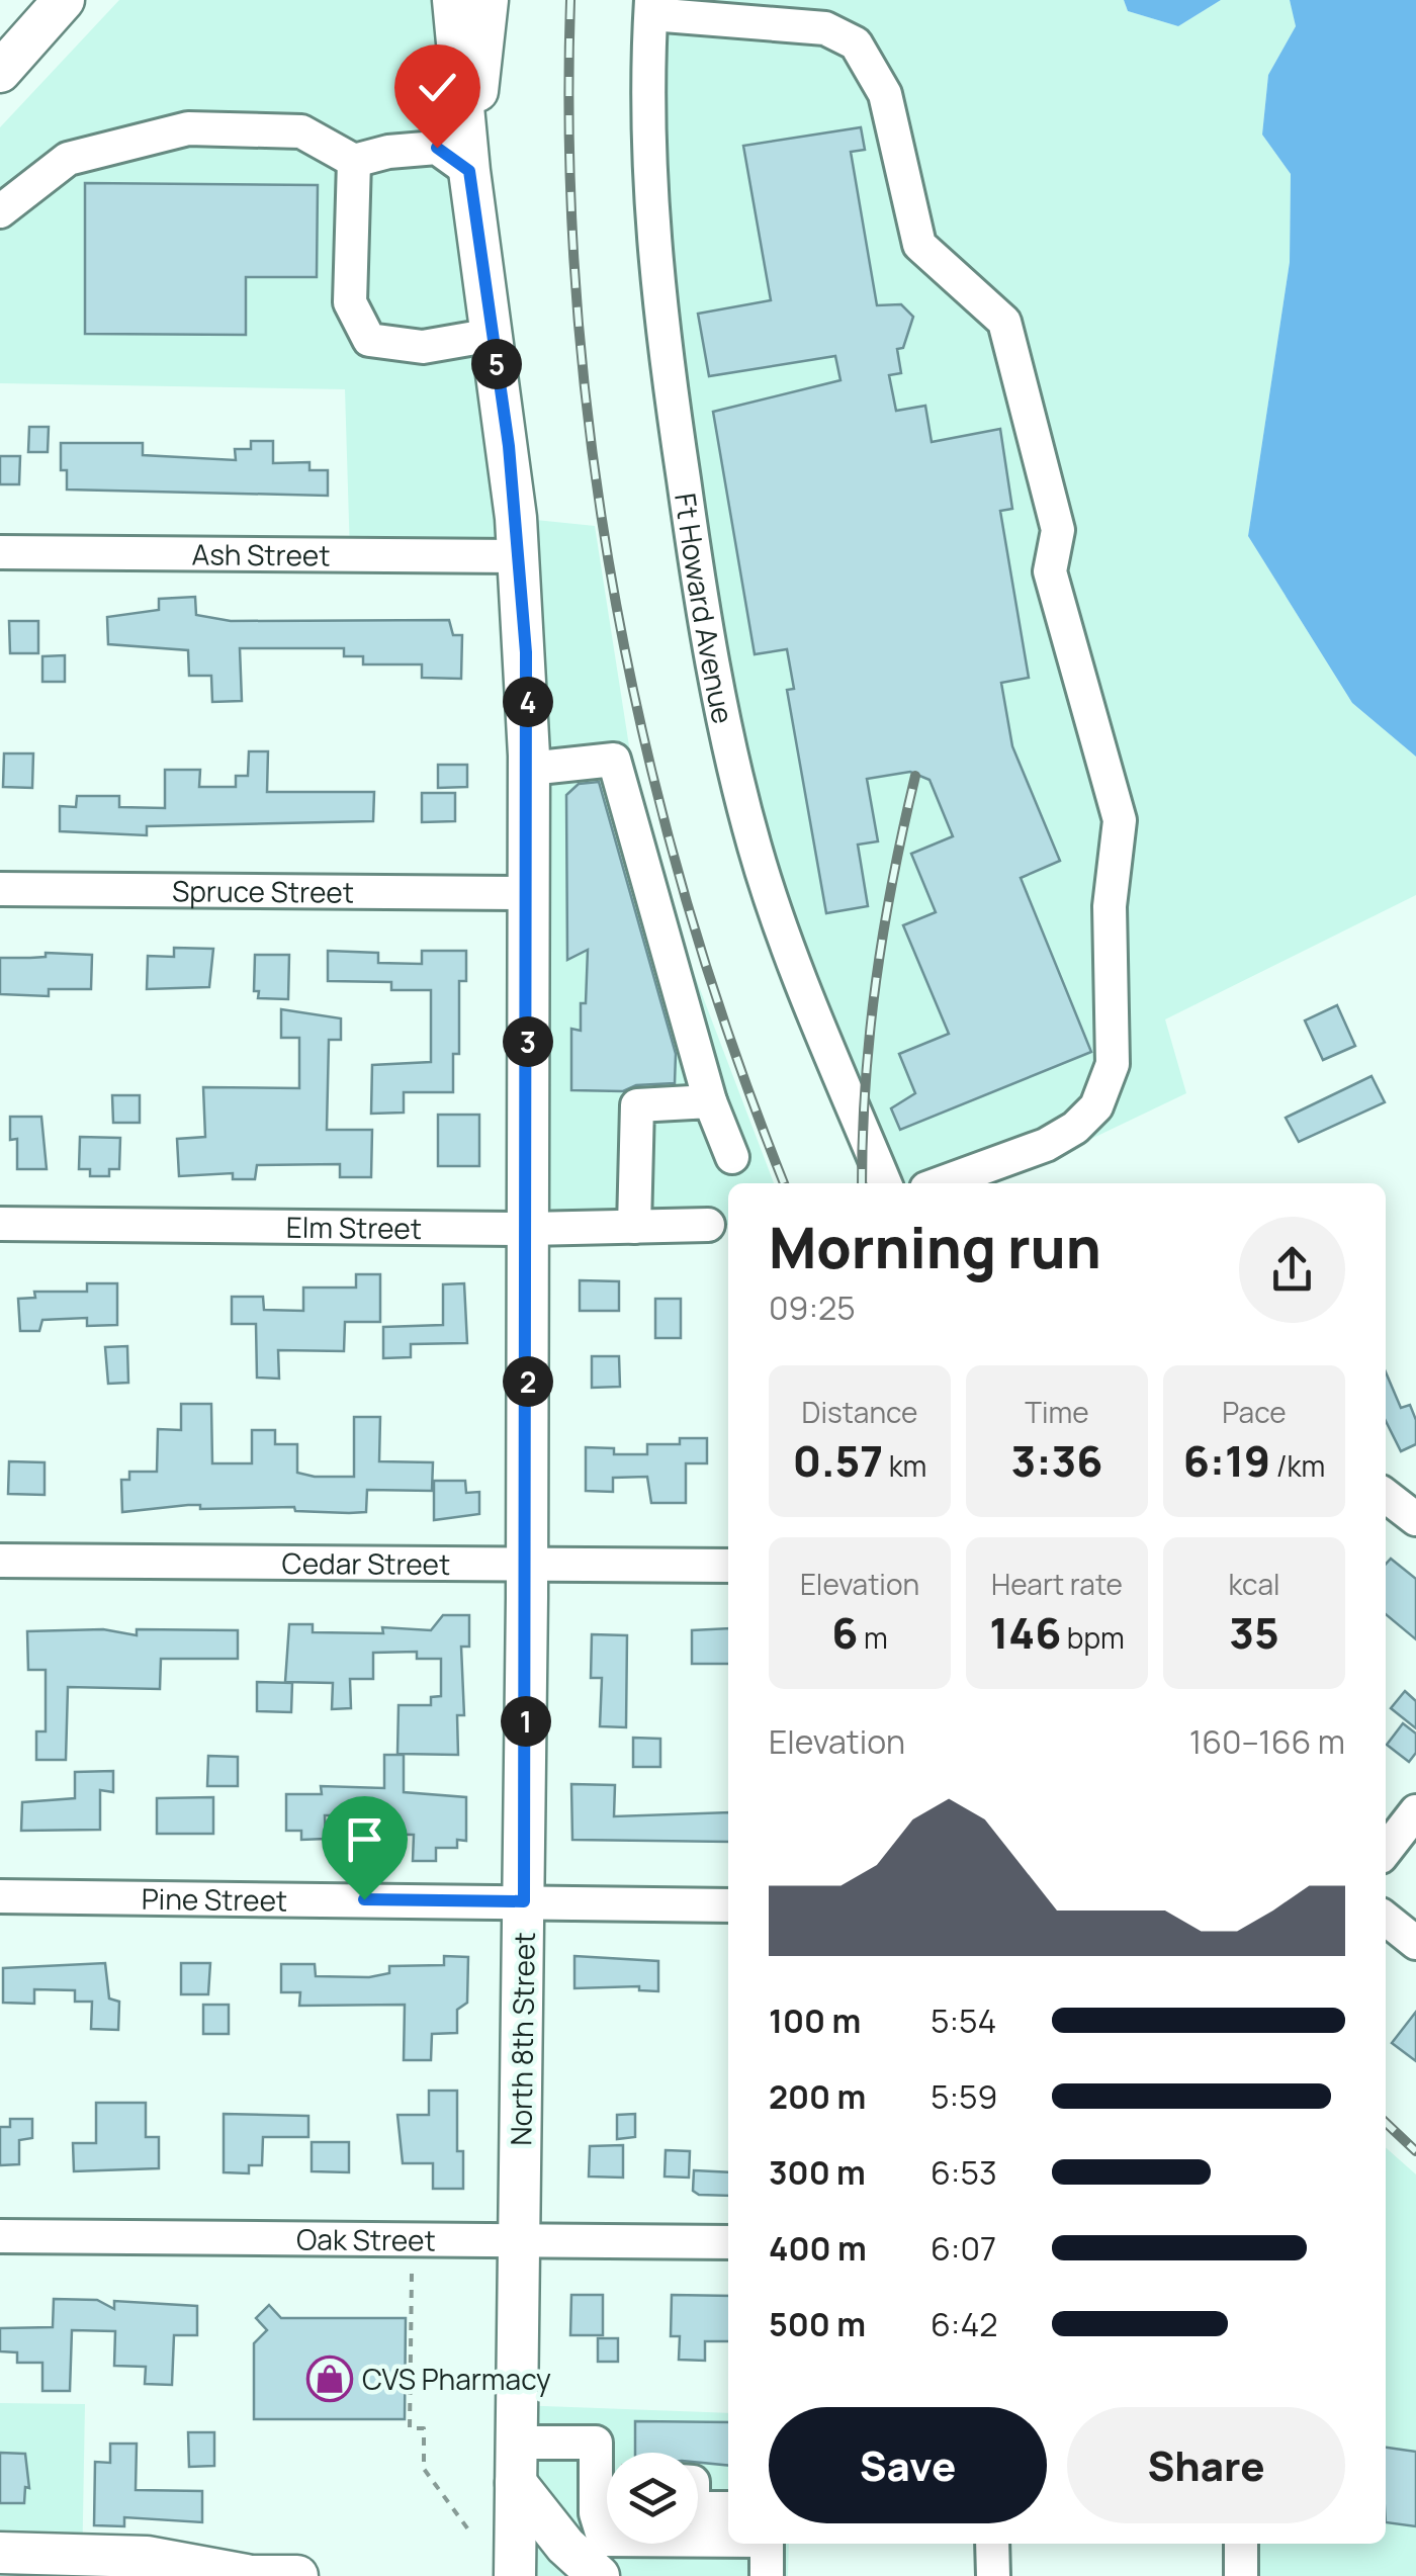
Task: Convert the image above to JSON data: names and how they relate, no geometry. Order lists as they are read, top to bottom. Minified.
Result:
{"streets":{"main road":["North 8th Street"],"street":["Ash Street","Ft Howard Avenue","Spruce Street","Elm Street","Cedar Street","Pine Street","Oak Street"]},"crossings":[["Ash Street","North 8th Street"],["Spruce Street","North 8th Street"],["Elm Street","North 8th Street"],["Cedar Street","North 8th Street"],["Pine Street","North 8th Street"],["North 8th Street","Oak Street"]],"places":{"shop":["CVS Pharmacy"]},"page":{"pins":["5","4","3","2","1"],"heading":["Morning run","09:25"],"stats":[["Distance","0.57 km"],["Time","3:36"],["Pace","6:19 /km"],["Elevation","6 m"],["Heart rate","146 bpm"],["kcal","35"]],"chart":["Elevation","160–166 m"],"list":[{"name":"100 m","note":"5:54"},{"name":"200 m","note":"5:59"},{"name":"300 m","note":"6:53"},{"name":"400 m","note":"6:07"},{"name":"500 m","note":"6:42"}],"buttons":["Save","Share"]}}
